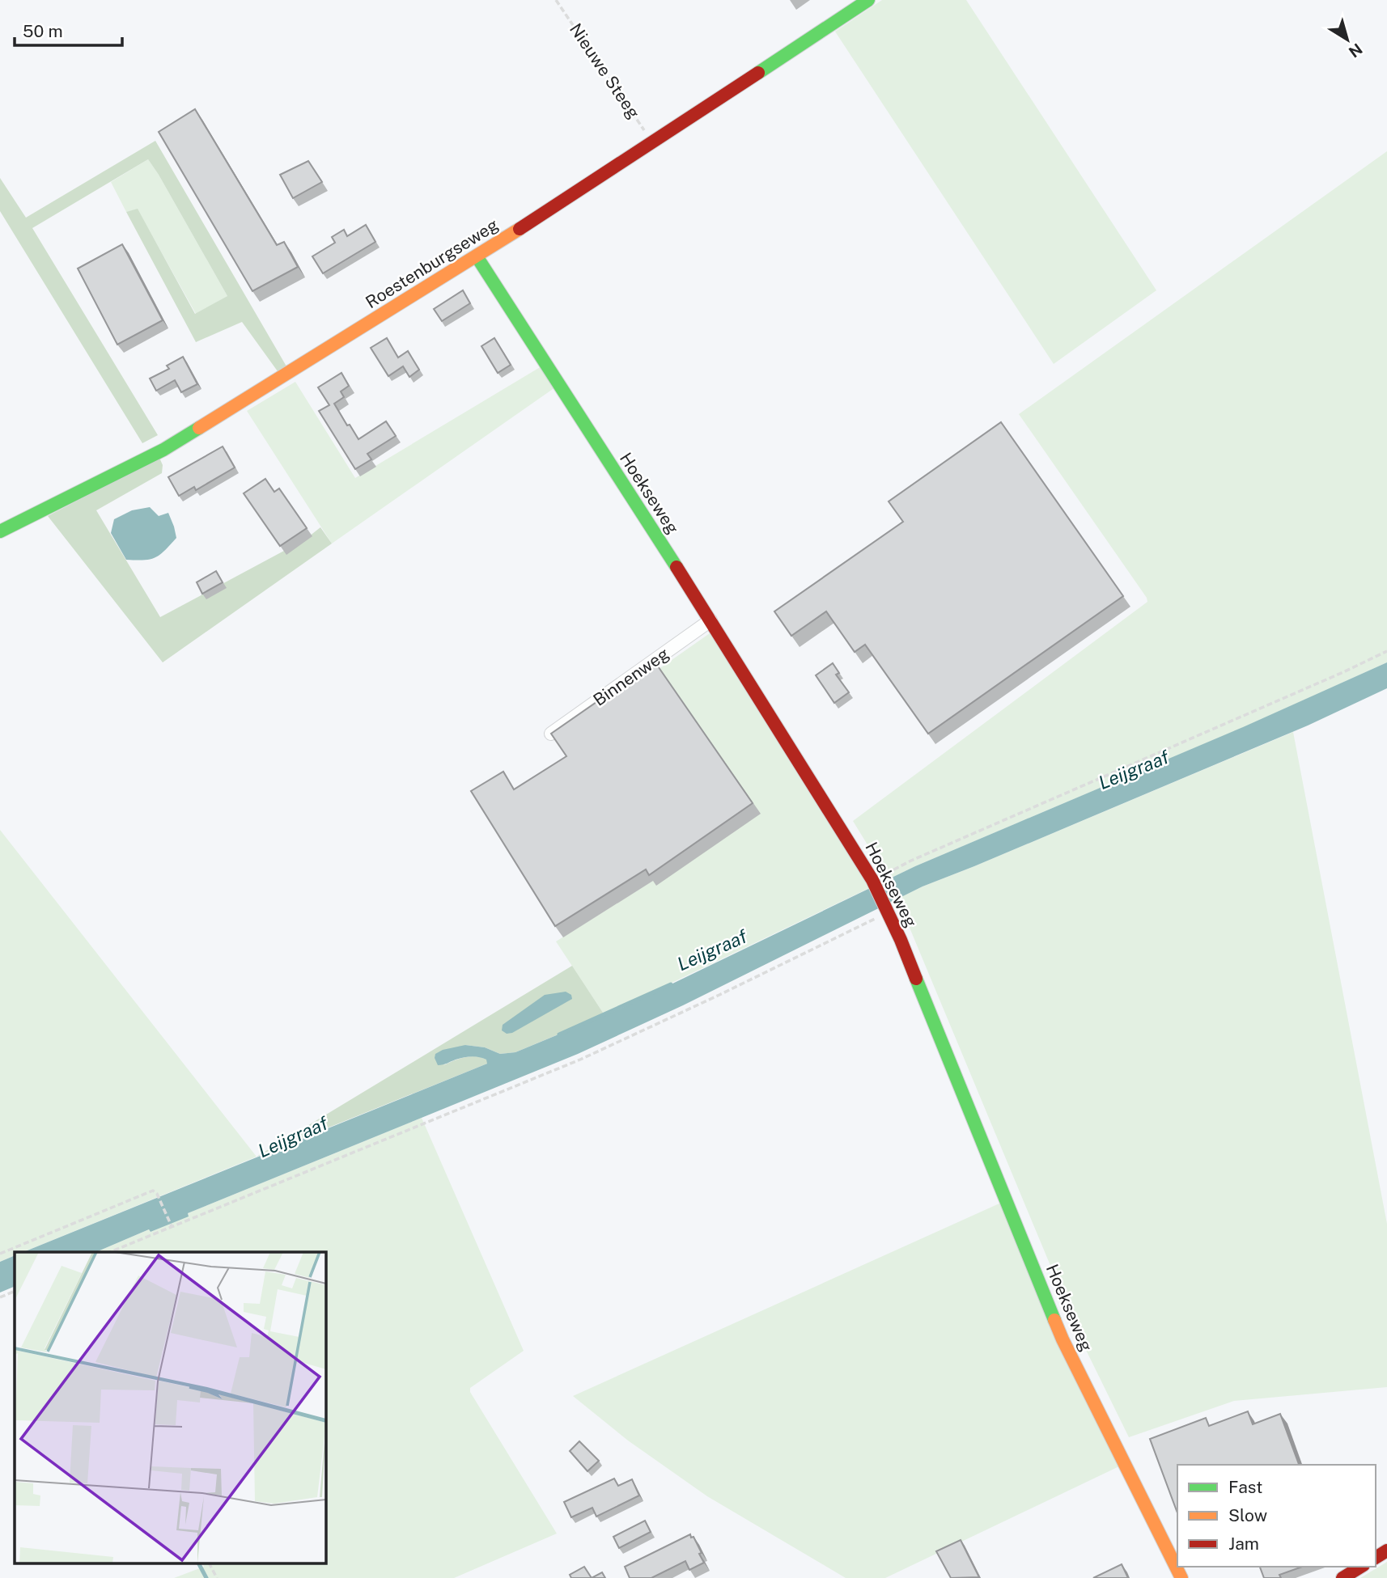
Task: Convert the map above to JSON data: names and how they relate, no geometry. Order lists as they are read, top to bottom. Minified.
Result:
{"streets":{"street":["Roestenburgseweg","Hoekseweg","Binnenweg"],"path":["Nieuwe Steeg"]},"crossings":[["Nieuwe Steeg","Roestenburgseweg"],["Roestenburgseweg","Hoekseweg"],["Hoekseweg","Binnenweg"]],"water":["Leijgraaf"],"legend":["Fast","Slow","Jam"],"scale_bar":"50 m","north":"bottom right"}
